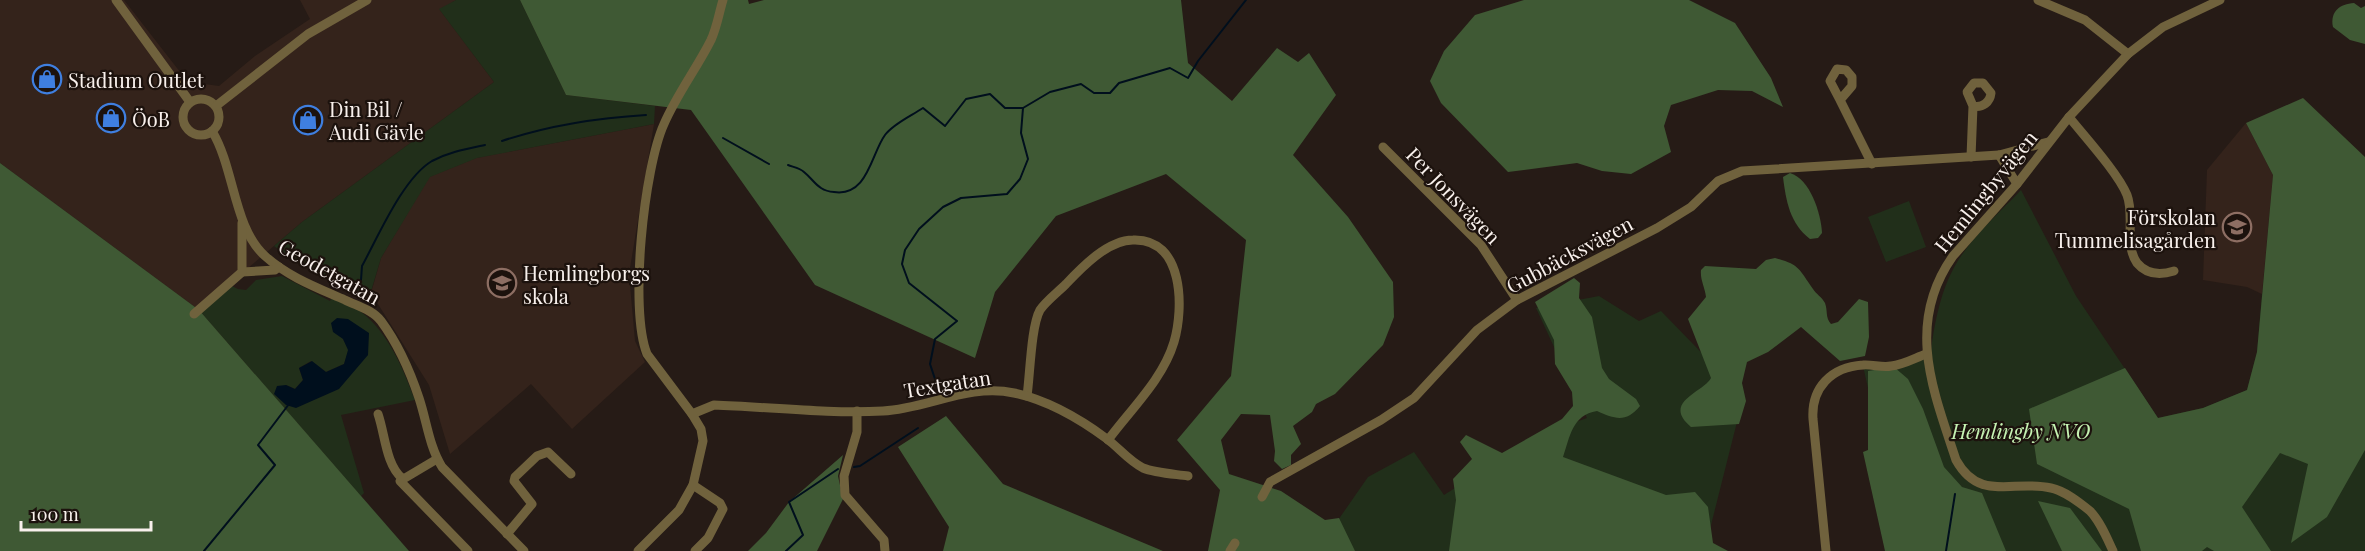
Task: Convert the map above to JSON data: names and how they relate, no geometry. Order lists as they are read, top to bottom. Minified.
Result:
{"streets":{"street":["Hemlingbyvägen","Per Jonsvägen","Gubbäcksvägen","Geodetgatan","Textgatan"]},"crossings":[["Hemlingbyvägen","Gubbäcksvägen"],["Per Jonsvägen","Gubbäcksvägen"]],"parks":["Hemlingby NVO"],"places":{"shop":["Stadium Outlet","ÖoB","Din Bil / Audi Gävle"],"school or university":["Förskolan Tummelisagården","Hemlingborgs skola"]},"scale_bar":"100 m"}
